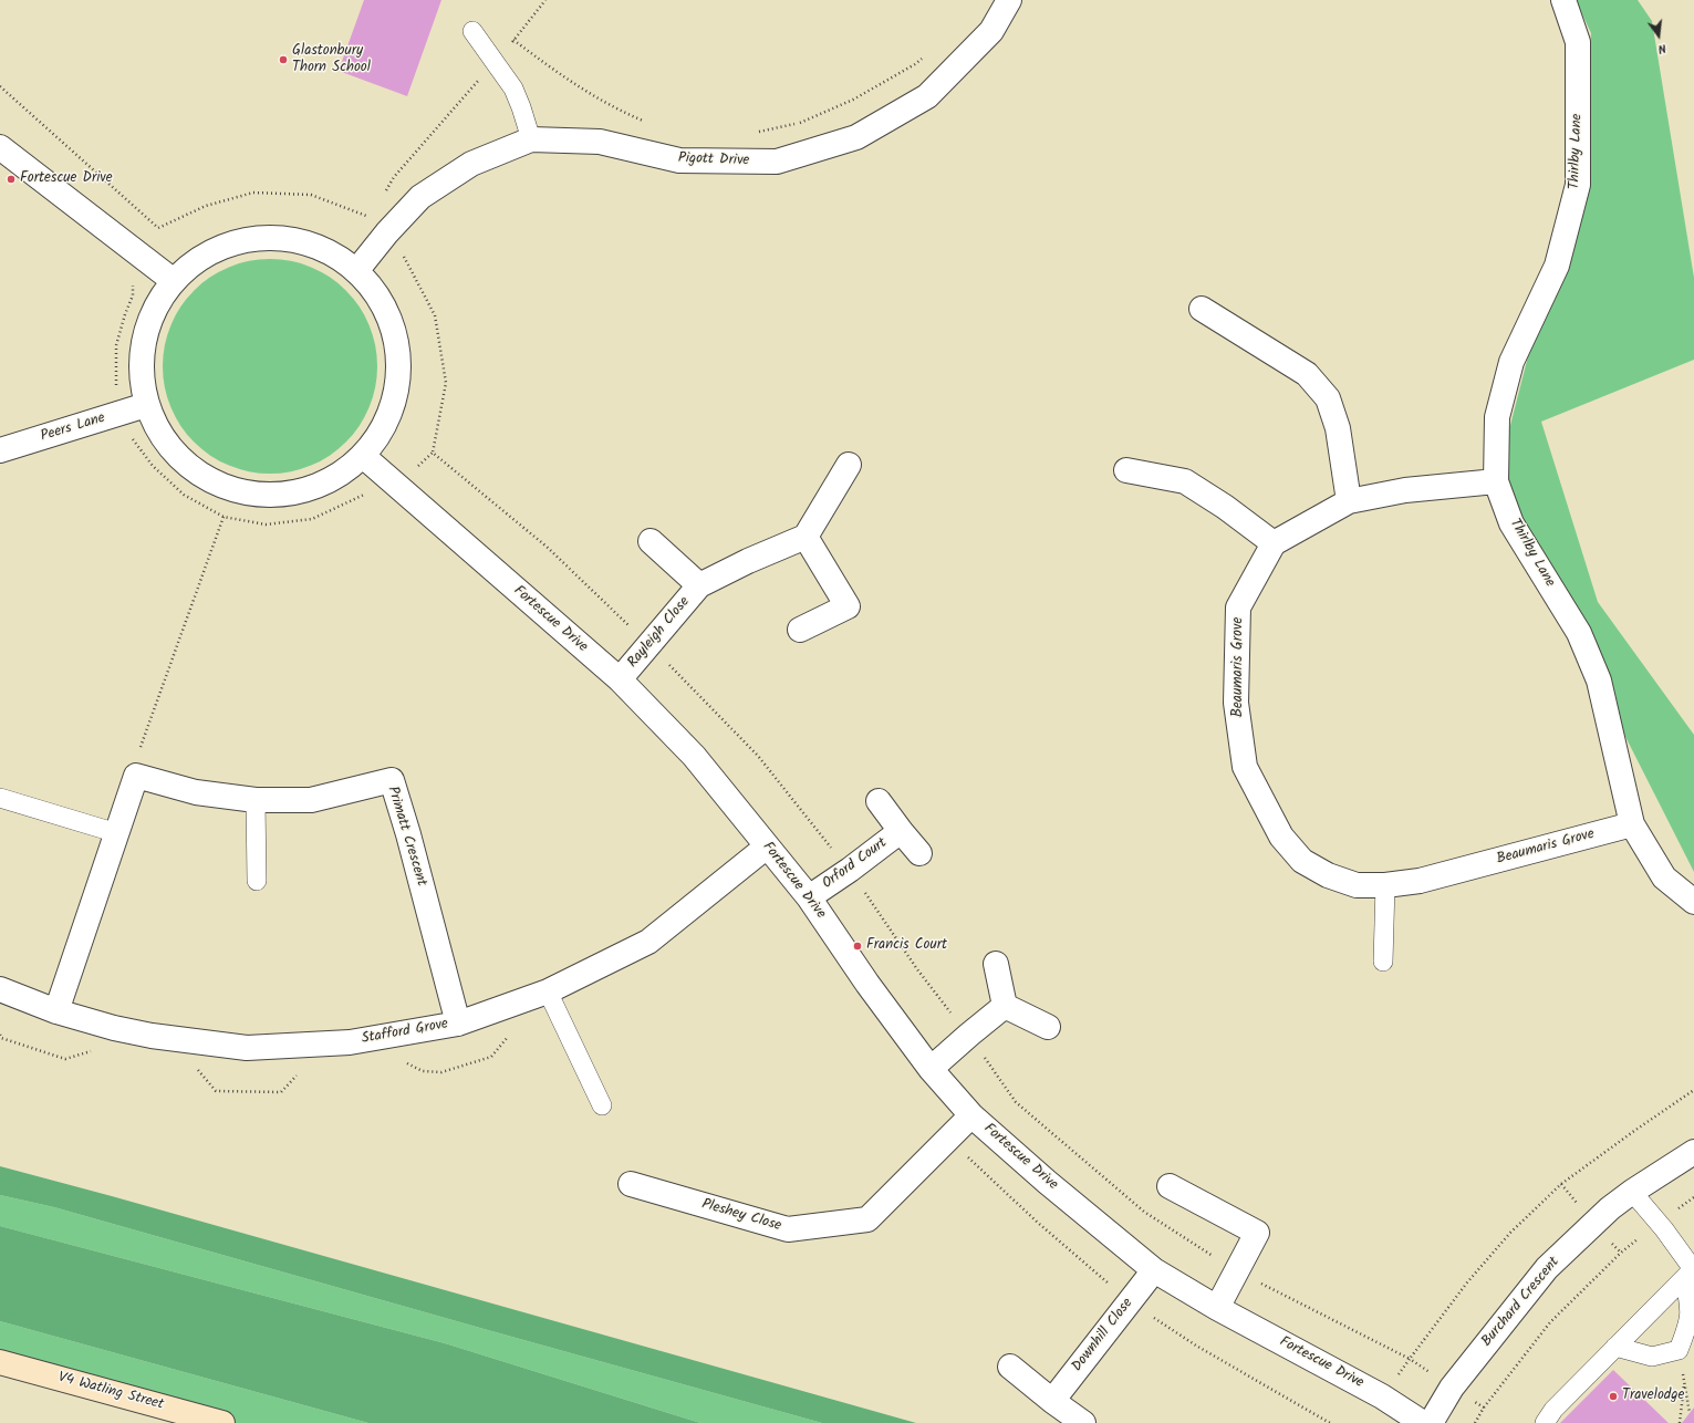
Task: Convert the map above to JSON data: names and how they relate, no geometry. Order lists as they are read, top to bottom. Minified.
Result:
{"streets":{"street":["Thirlby Lane","Pigott Drive","Peers Lane","Fortescue Drive","Rayleigh Close","Beaumaris Grove","Primatt Crescent","Orford Court","Stafford Grove","Pleshey Close","Burchard Crescent","Downhill Close","V4 Watling Street"]},"crossings":[["Thirlby Lane","Beaumaris Grove"],["Fortescue Drive","Rayleigh Close"],["Fortescue Drive","Orford Court"],["Fortescue Drive","Stafford Grove"],["Fortescue Drive","Pleshey Close"],["Fortescue Drive","Downhill Close"],["Primatt Crescent","Stafford Grove"]],"places":["Glastonbury Thorn School","Fortescue Drive","Francis Court","Travelodge"],"north":"bottom"}
